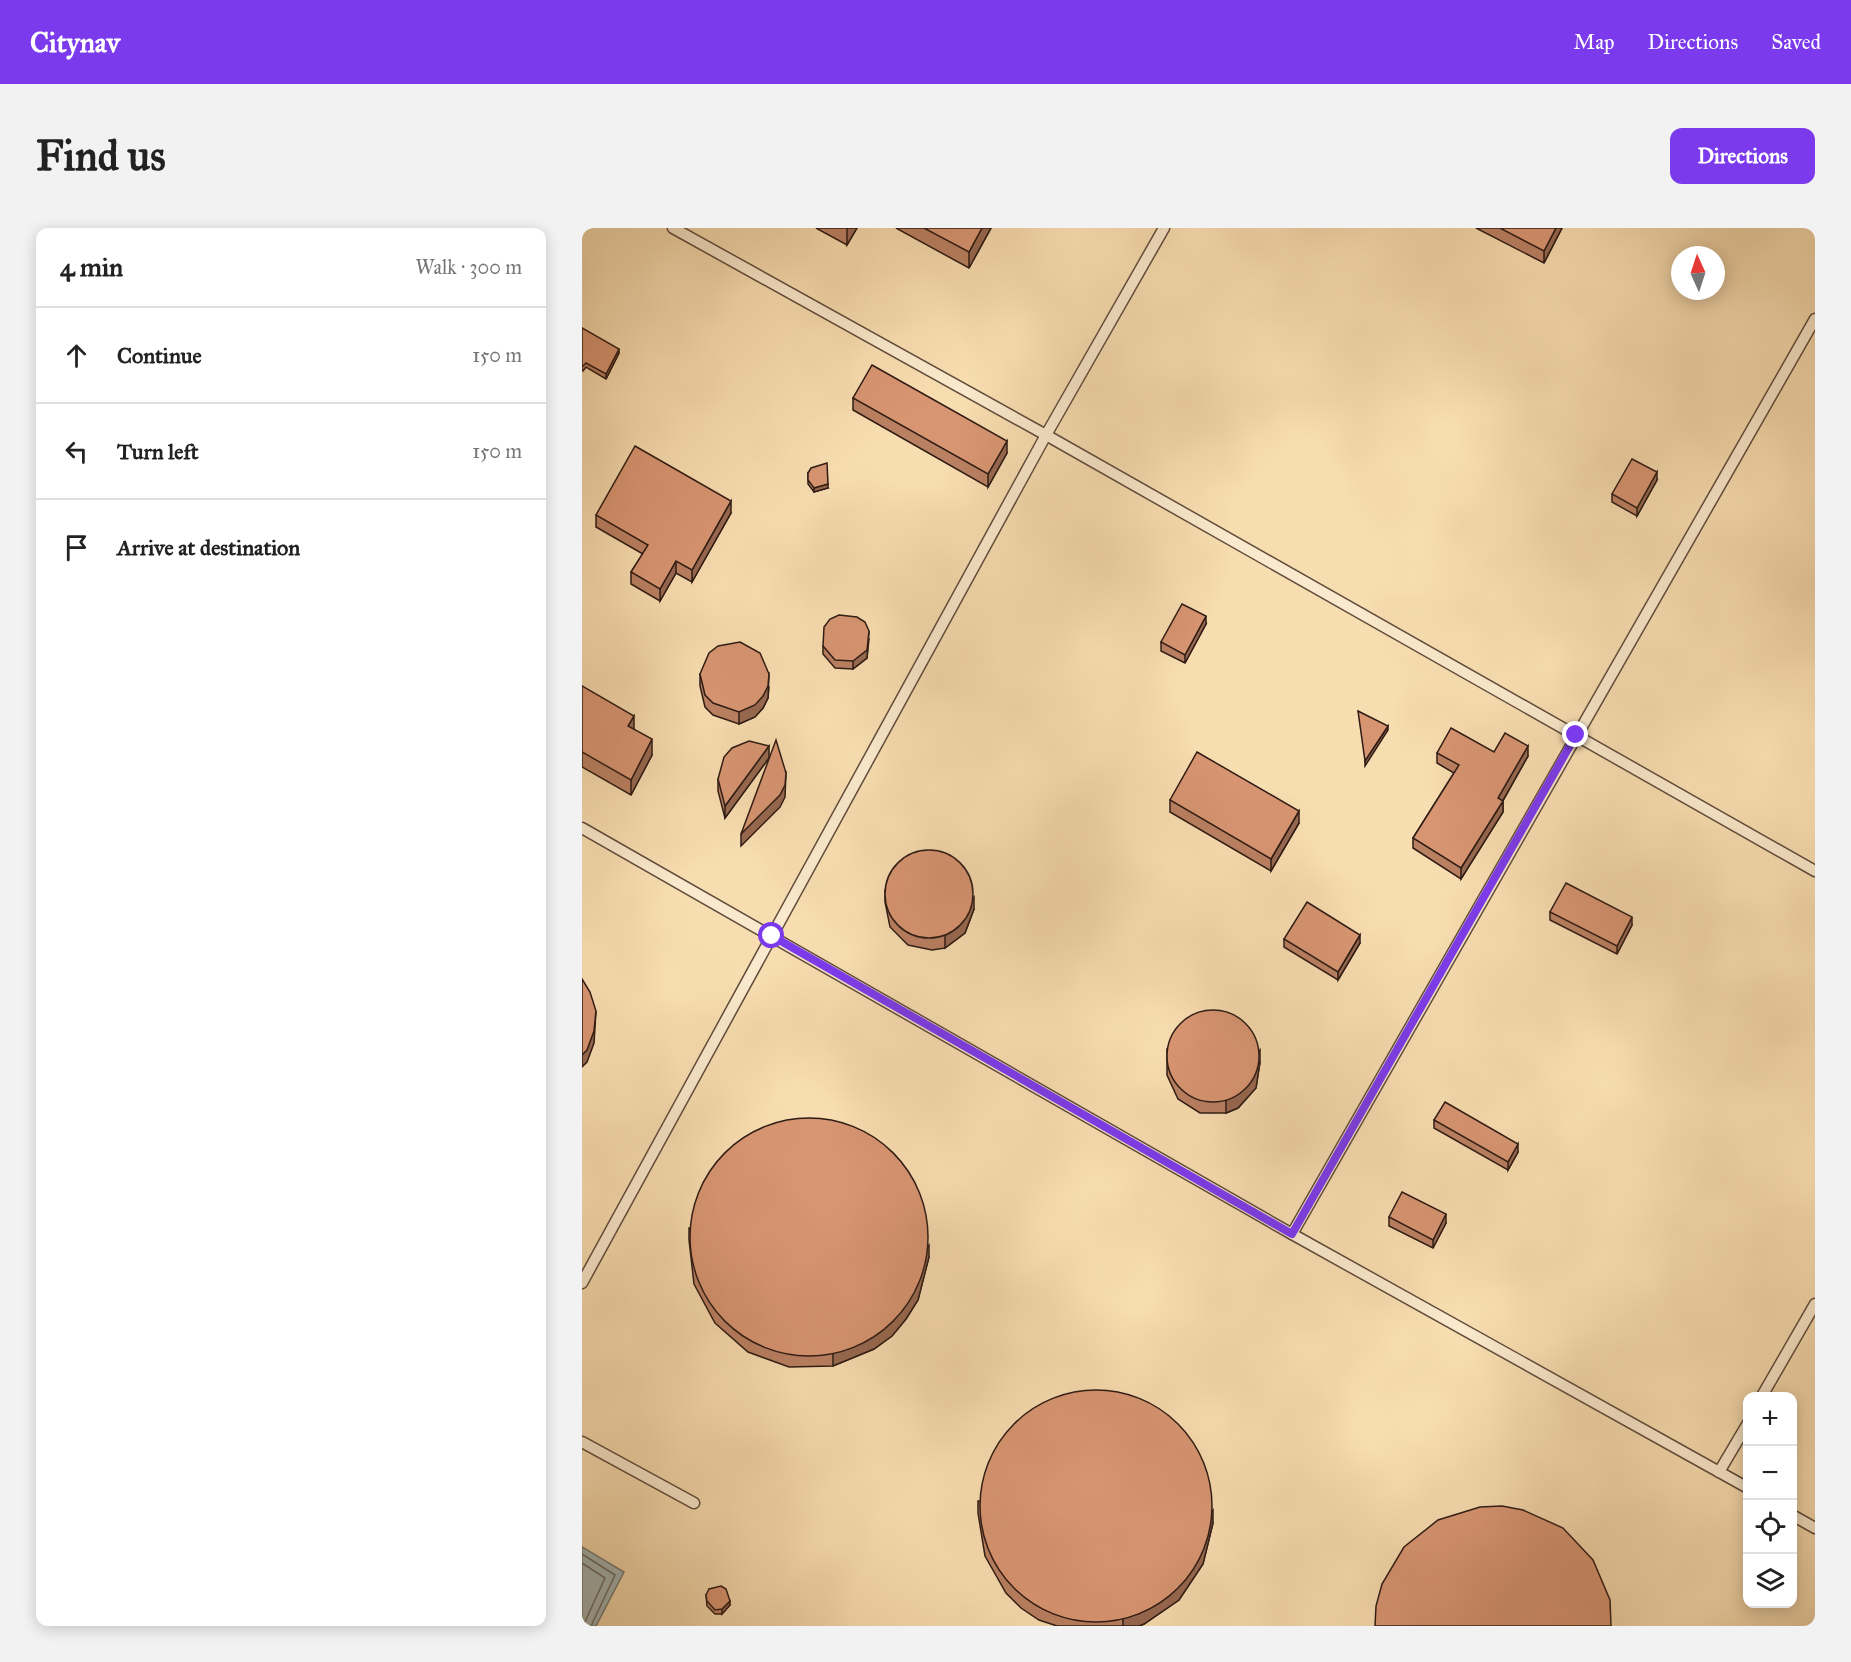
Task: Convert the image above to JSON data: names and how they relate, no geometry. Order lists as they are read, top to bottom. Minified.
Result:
{"north":"top","page":{"header":"Citynav","nav":["Map","Directions","Saved"],"buttons":"Directions","title":"Find us","heading":["4 min","Walk · 300 m"],"list":[["Continue","150 m"],["Turn left","150 m"],"Arrive at destination"],"map_buttons":["+","−"]}}
